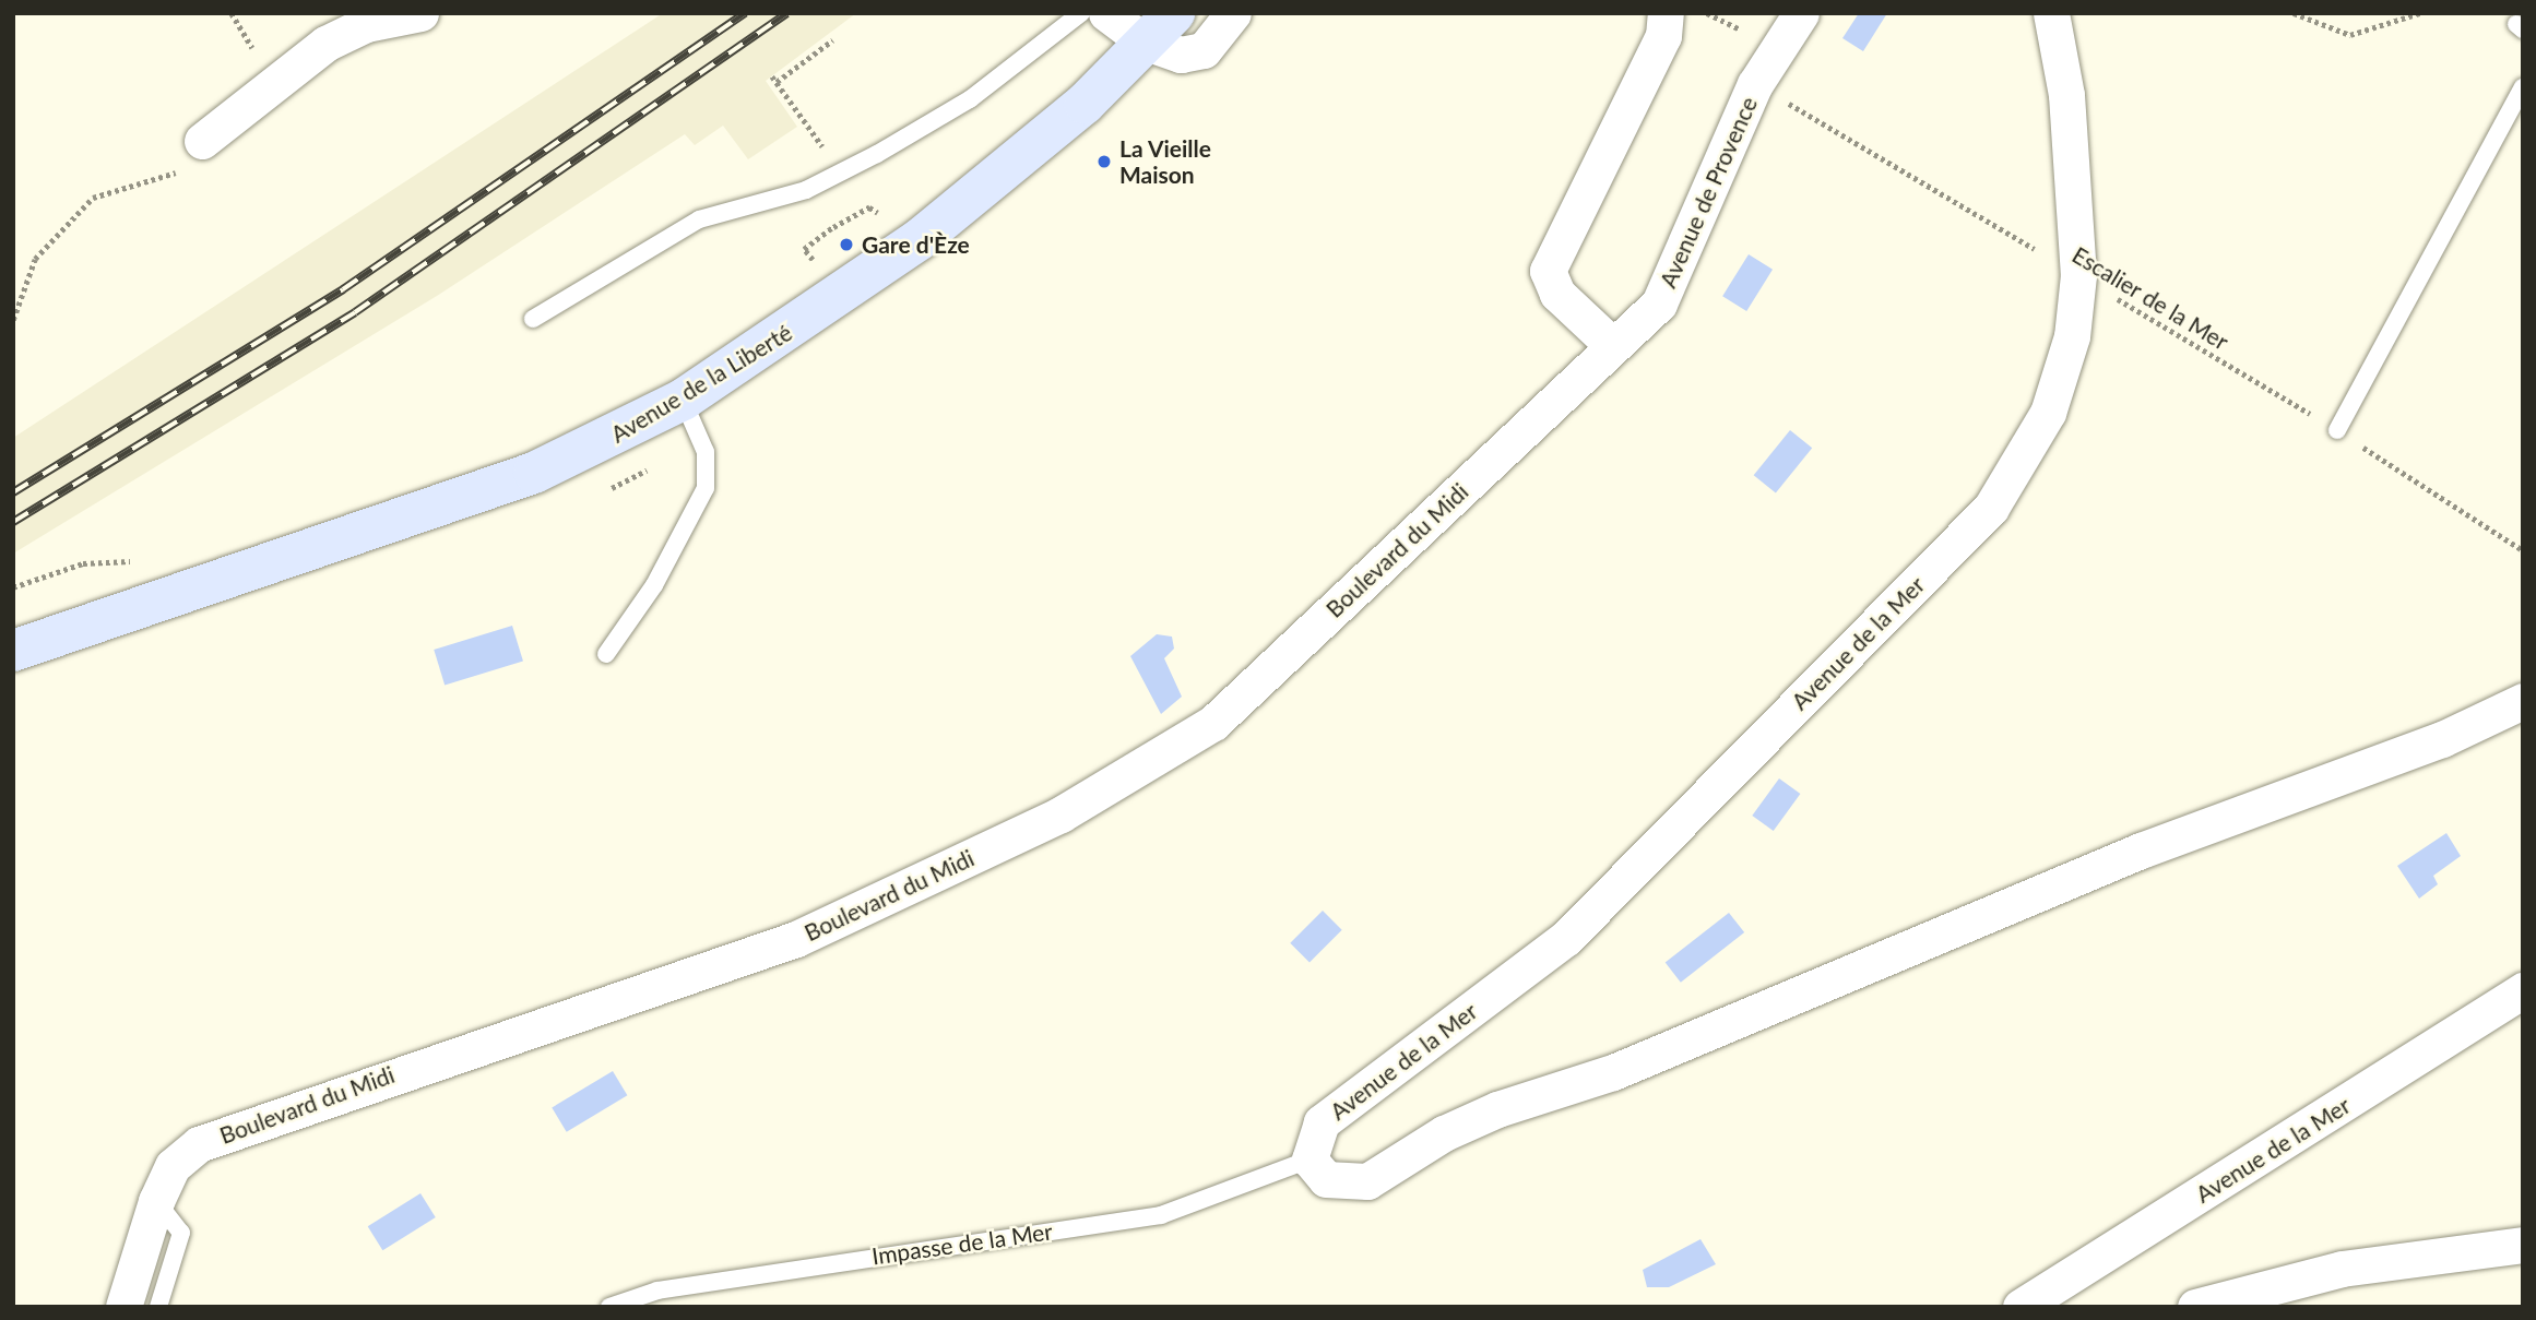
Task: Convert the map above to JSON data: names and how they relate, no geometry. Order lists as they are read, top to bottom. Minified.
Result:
{"streets":{"main road":["Avenue de la Liberté"],"street":["Avenue de Provence","Boulevard du Midi","Avenue de la Mer"],"lane":["Impasse de la Mer"],"path":["Escalier de la Mer"]},"crossings":[["Avenue de Provence","Escalier de la Mer"],["Avenue de Provence","Boulevard du Midi"],["Escalier de la Mer","Avenue de la Mer"],["Avenue de la Mer","Impasse de la Mer"]],"places":["La Vieille Maison","Gare d'Èze"]}
